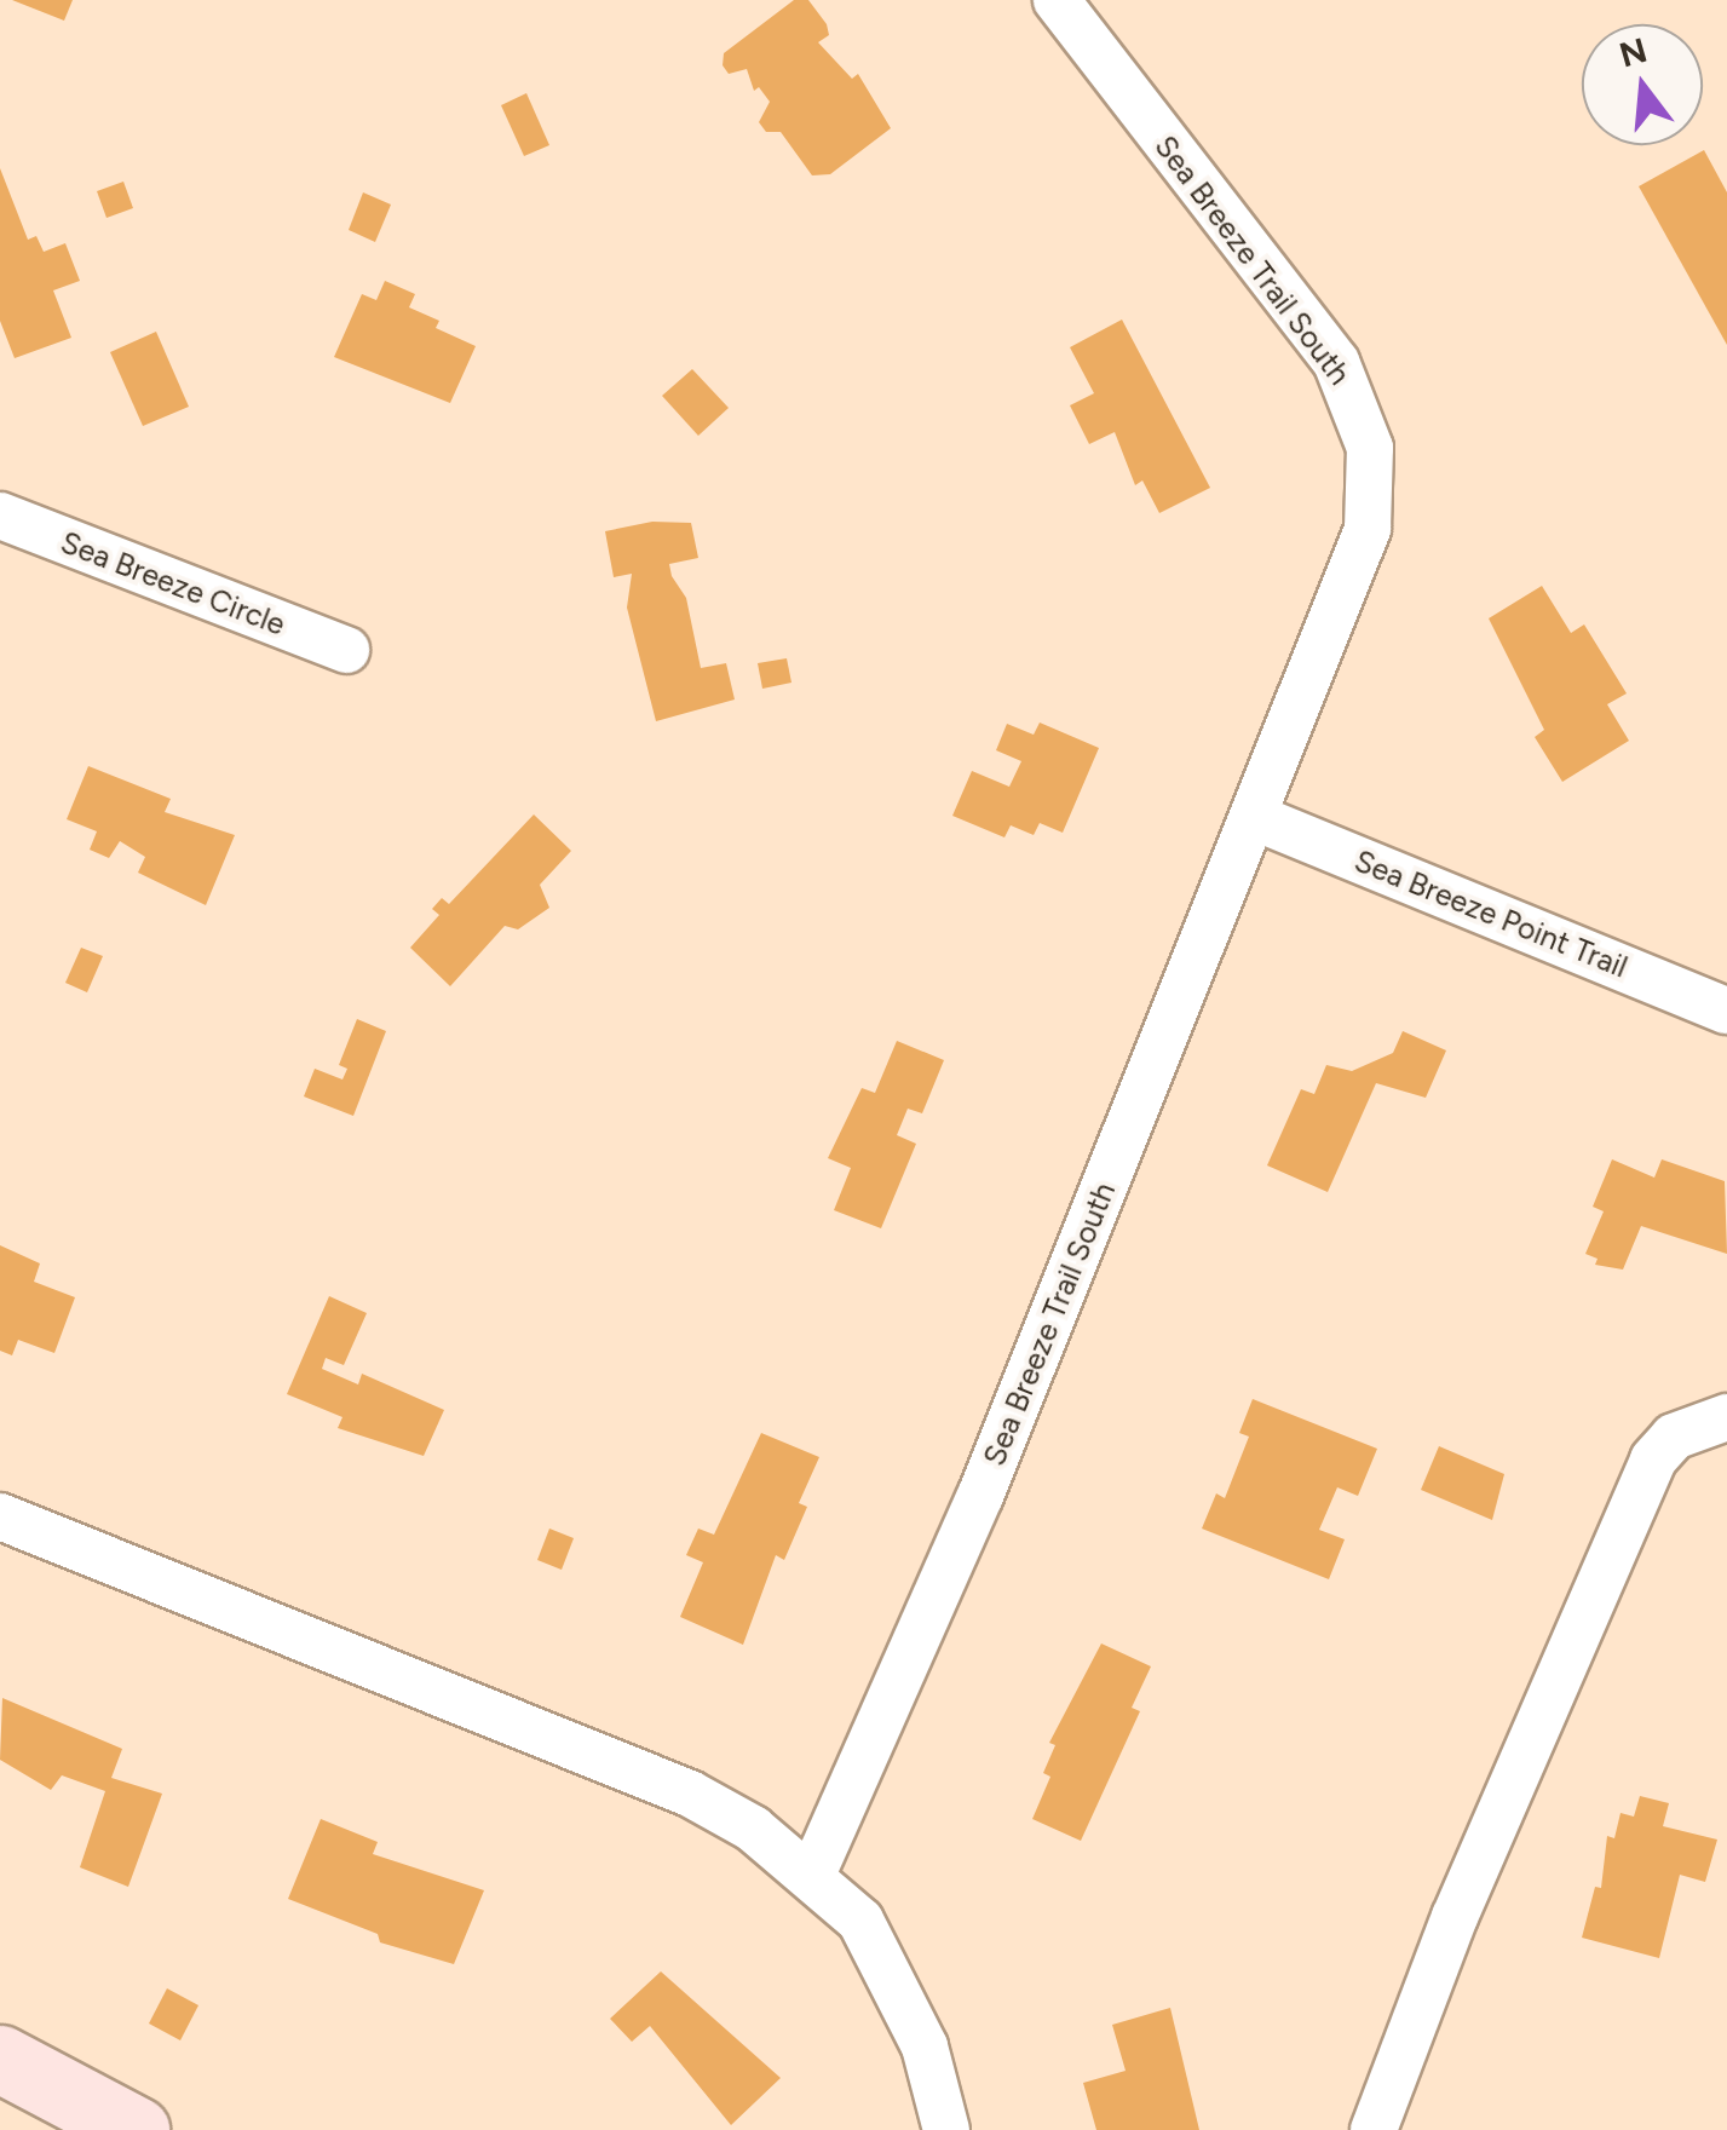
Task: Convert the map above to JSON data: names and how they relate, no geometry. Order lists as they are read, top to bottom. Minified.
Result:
{"streets":{"street":["Sea Breeze Trail South","Sea Breeze Circle","Sea Breeze Point Trail"]},"crossings":[["Sea Breeze Trail South","Sea Breeze Point Trail"]],"north":"top"}
